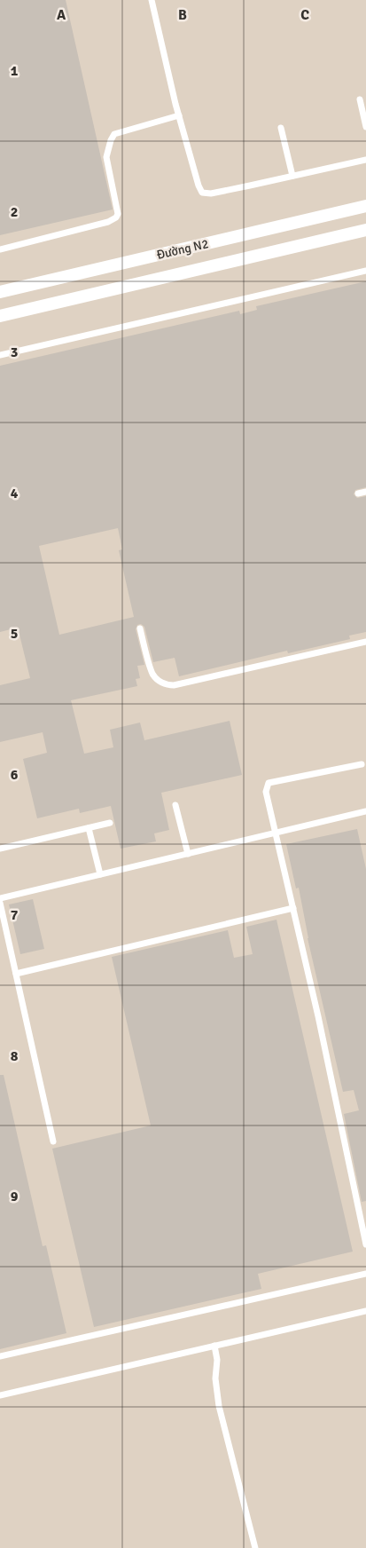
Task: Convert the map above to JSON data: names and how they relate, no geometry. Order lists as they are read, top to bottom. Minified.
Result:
{"streets":{"street":["Đường N2"]},"grid":{"columns":["A","B","C"],"rows":["1","2","3","4","5","6","7","8","9"]}}
